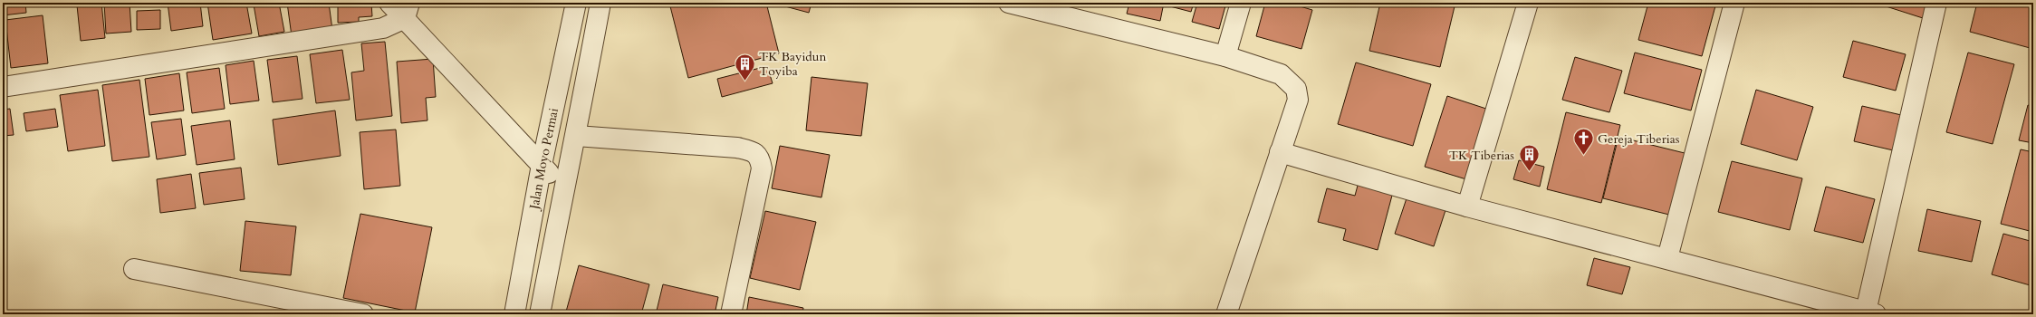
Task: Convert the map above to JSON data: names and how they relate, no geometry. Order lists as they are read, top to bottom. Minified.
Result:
{"streets":{"street":["Jalan Moyo Permai"]},"places":{"building":["TK Bayidun Toyiba","TK Tiberias"],"church":["Gereja Tiberias"]}}
